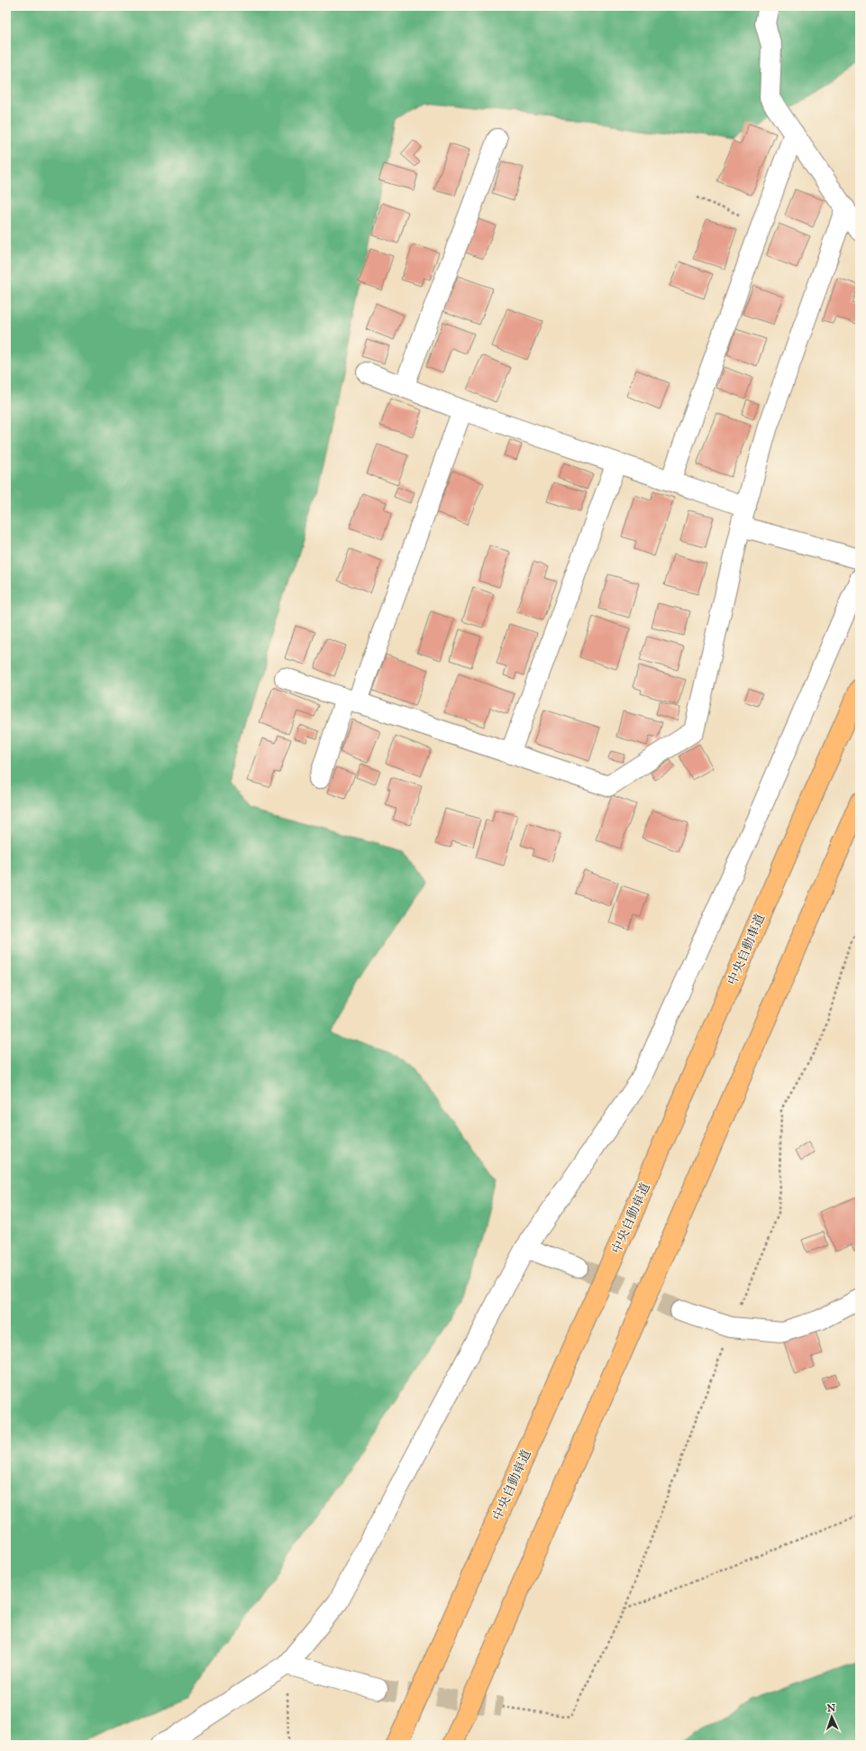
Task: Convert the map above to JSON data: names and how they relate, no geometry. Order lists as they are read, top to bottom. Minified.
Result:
{"streets":{"highway":["中央自動車道"]},"north":"top"}
